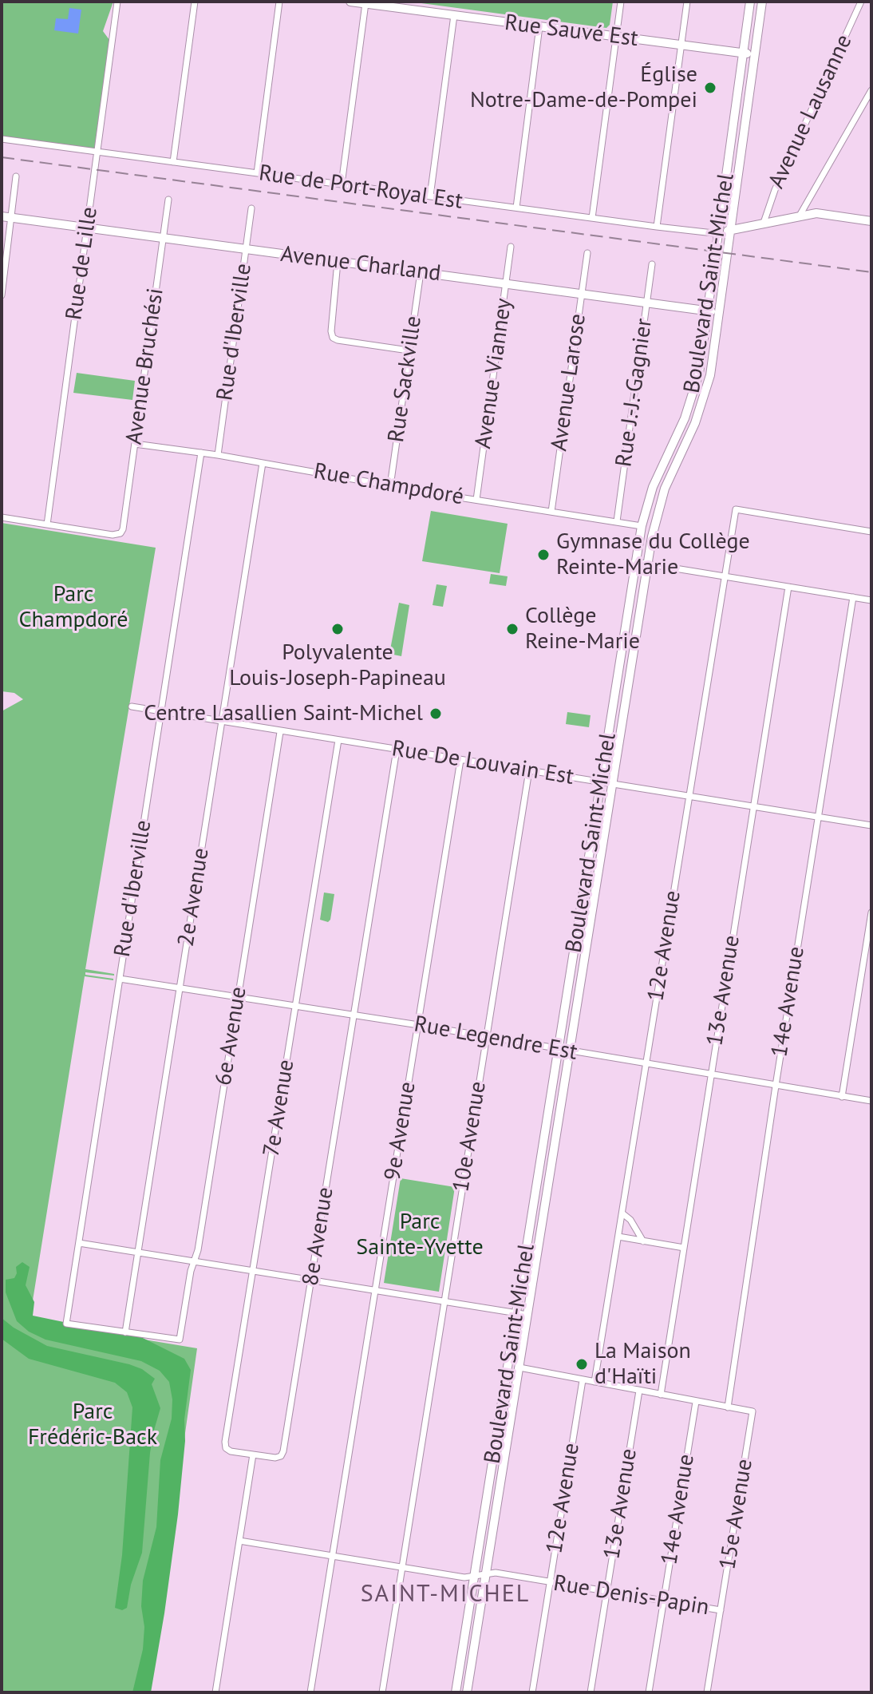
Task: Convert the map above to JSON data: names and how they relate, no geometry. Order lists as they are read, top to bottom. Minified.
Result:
{"streets":{"main road":["Rue Sauvé Est","Avenue Charland","Boulevard Saint-Michel"],"street":["Avenue Lausanne","Rue de Port-Royal Est","Rue de Lille","Rue d'Iberville","Avenue Bruchési","Avenue Vianney","Rue Sackville","Avenue Larose","Rue J.-J.-Gagnier","Rue Champdoré","Rue De Louvain Est","2e Avenue","12e Avenue","13e Avenue","14e Avenue","6e Avenue","Rue Legendre Est","7e Avenue","9e Avenue","10e Avenue","8e Avenue","15e Avenue","Rue Denis-Papin"]},"crossings":[["Rue Sauvé Est","Boulevard Saint-Michel"],["Rue de Port-Royal Est","Rue de Lille"],["Rue de Port-Royal Est","Boulevard Saint-Michel"],["Rue de Lille","Avenue Charland"],["Rue de Lille","Avenue Bruchési"],["Avenue Charland","Boulevard Saint-Michel"],["Avenue Charland","Rue d'Iberville"],["Avenue Charland","Avenue Bruchési"],["Avenue Charland","Avenue Vianney"],["Avenue Charland","Rue Sackville"],["Avenue Charland","Avenue Larose"],["Avenue Charland","Rue J.-J.-Gagnier"],["Boulevard Saint-Michel","Rue Champdoré"],["Boulevard Saint-Michel","Rue De Louvain Est"],["Boulevard Saint-Michel","Rue Legendre Est"],["Boulevard Saint-Michel","Rue Denis-Papin"],["Rue d'Iberville","Rue Champdoré"],["Rue d'Iberville","Rue De Louvain Est"],["Rue d'Iberville","2e Avenue"],["Rue d'Iberville","6e Avenue"],["Rue d'Iberville","Rue Legendre Est"],["Avenue Bruchési","Rue Champdoré"],["Avenue Vianney","Rue Champdoré"],["Rue Sackville","Rue Champdoré"],["Avenue Larose","Rue Champdoré"],["Rue J.-J.-Gagnier","Rue Champdoré"],["Rue Champdoré","2e Avenue"],["Rue De Louvain Est","2e Avenue"],["Rue De Louvain Est","12e Avenue"],["Rue De Louvain Est","13e Avenue"],["Rue De Louvain Est","14e Avenue"],["Rue De Louvain Est","6e Avenue"],["Rue De Louvain Est","7e Avenue"],["Rue De Louvain Est","9e Avenue"],["Rue De Louvain Est","10e Avenue"],["Rue De Louvain Est","8e Avenue"],["2e Avenue","6e Avenue"],["2e Avenue","Rue Legendre Est"],["12e Avenue","Rue Legendre Est"],["12e Avenue","Rue Denis-Papin"],["13e Avenue","Rue Legendre Est"],["13e Avenue","Rue Denis-Papin"],["14e Avenue","Rue Legendre Est"],["14e Avenue","15e Avenue"],["14e Avenue","Rue Denis-Papin"],["6e Avenue","Rue Legendre Est"],["Rue Legendre Est","7e Avenue"],["Rue Legendre Est","9e Avenue"],["Rue Legendre Est","10e Avenue"],["Rue Legendre Est","8e Avenue"],["7e Avenue","8e Avenue"],["9e Avenue","Rue Denis-Papin"],["10e Avenue","Rue Denis-Papin"],["15e Avenue","Rue Denis-Papin"]],"districts":["SAINT-MICHEL"],"parks":["Parc Champdoré","Parc Sainte-Yvette","Parc Frédéric-Back"],"places":["Église Notre-Dame-de-Pompei","Gymnase du Collège Reinte-Marie","Polyvalente Louis-Joseph-Papineau","Collège Reine-Marie","Centre Lasallien Saint-Michel","La Maison d'Haïti"]}
